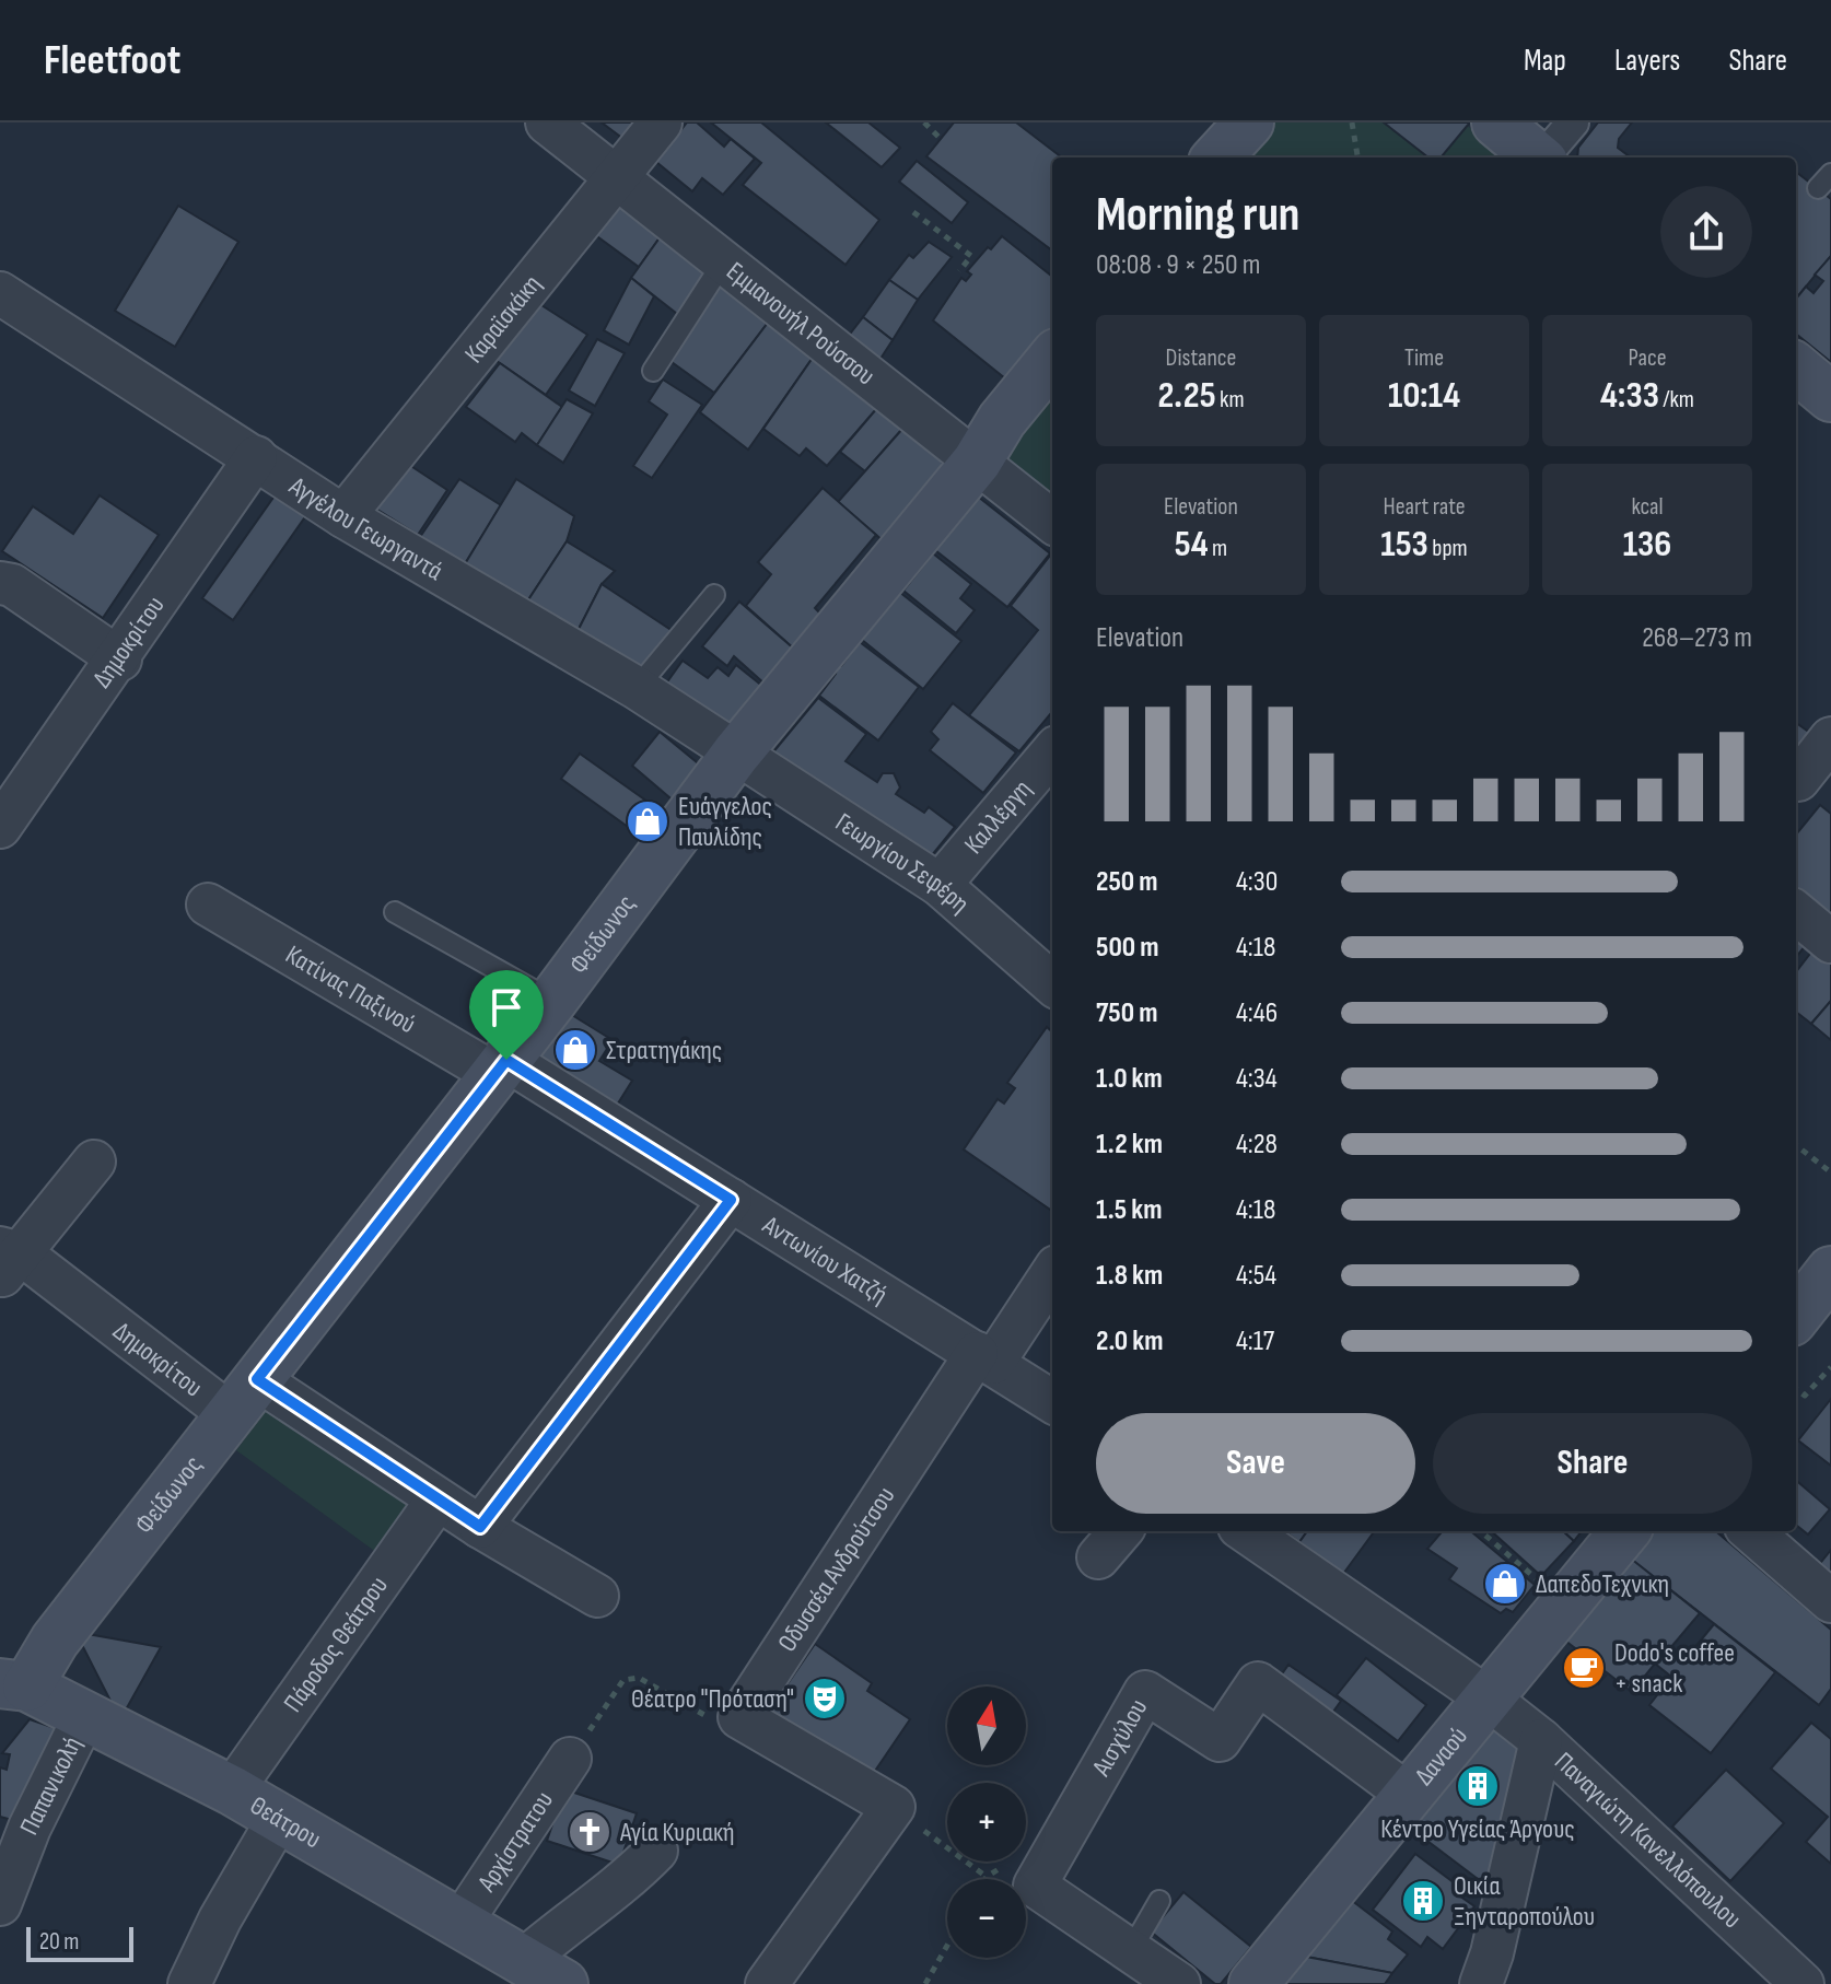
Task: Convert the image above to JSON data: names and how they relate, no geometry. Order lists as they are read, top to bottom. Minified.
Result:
{"streets":{"main road":["Φείδωνος","Δαναού","Θεάτρου"],"street":["Καραϊσκάκη","Εμμανουήλ Ρούσσου","Αγγέλου Γεωργαντά","Δημοκρίτου","Καλλέργη","Γεωργίου Σεφέρη","Κατίνας Παξινού","Αντωνίου Χατζή","Οδυσσέα Ανδρούτσου","Πάροδος Θεάτρου","Αισχύλου","Παπανικολή","Παναγιώτη Κανελλόπουλου","Αρχίστρατου"]},"crossings":[["Καραϊσκάκη","Εμμανουήλ Ρούσσου"],["Καραϊσκάκη","Αγγέλου Γεωργαντά"],["Εμμανουήλ Ρούσσου","Φείδωνος"],["Αγγέλου Γεωργαντά","Δημοκρίτου"],["Αγγέλου Γεωργαντά","Γεωργίου Σεφέρη"],["Αγγέλου Γεωργαντά","Φείδωνος"],["Δημοκρίτου","Φείδωνος"],["Δημοκρίτου","Πάροδος Θεάτρου"],["Καλλέργη","Γεωργίου Σεφέρη"],["Γεωργίου Σεφέρη","Φείδωνος"],["Φείδωνος","Κατίνας Παξινού"],["Φείδωνος","Αντωνίου Χατζή"],["Φείδωνος","Θεάτρου"],["Κατίνας Παξινού","Αντωνίου Χατζή"],["Αντωνίου Χατζή","Οδυσσέα Ανδρούτσου"],["Πάροδος Θεάτρου","Θεάτρου"],["Αισχύλου","Δαναού"],["Δαναού","Παναγιώτη Κανελλόπουλου"],["Παπανικολή","Θεάτρου"],["Θεάτρου","Αρχίστρατου"]],"places":{"shop":["Ευάγγελος Παυλίδης","Στρατηγάκης","ΔαπεδοΤεχνικη"],"cafe":["Dodo's coffee + snack"],"theatre":["Θέατρο \"Πρόταση\""],"building":["Κέντρο Υγείας Άργους","Οικία Ξηνταροπούλου"],"church":["Αγία Κυριακή"]},"scale_bar":"20 m","north":"top","page":{"header":"Fleetfoot","nav":["Map","Layers","Share"],"heading":["Morning run","08:08 · 9 × 250 m"],"stats":[["Distance","2.25 km"],["Time","10:14"],["Pace","4:33 /km"],["Elevation","54 m"],["Heart rate","153 bpm"],["kcal","136"]],"chart":["Elevation","268–273 m"],"list":[{"name":"250 m","note":"4:30"},{"name":"500 m","note":"4:18"},{"name":"750 m","note":"4:46"},{"name":"1.0 km","note":"4:34"},{"name":"1.2 km","note":"4:28"},{"name":"1.5 km","note":"4:18"},{"name":"1.8 km","note":"4:54"},{"name":"2.0 km","note":"4:17"}],"buttons":["Save","Share"],"map_buttons":["+","−"],"scale":"20 m"}}
